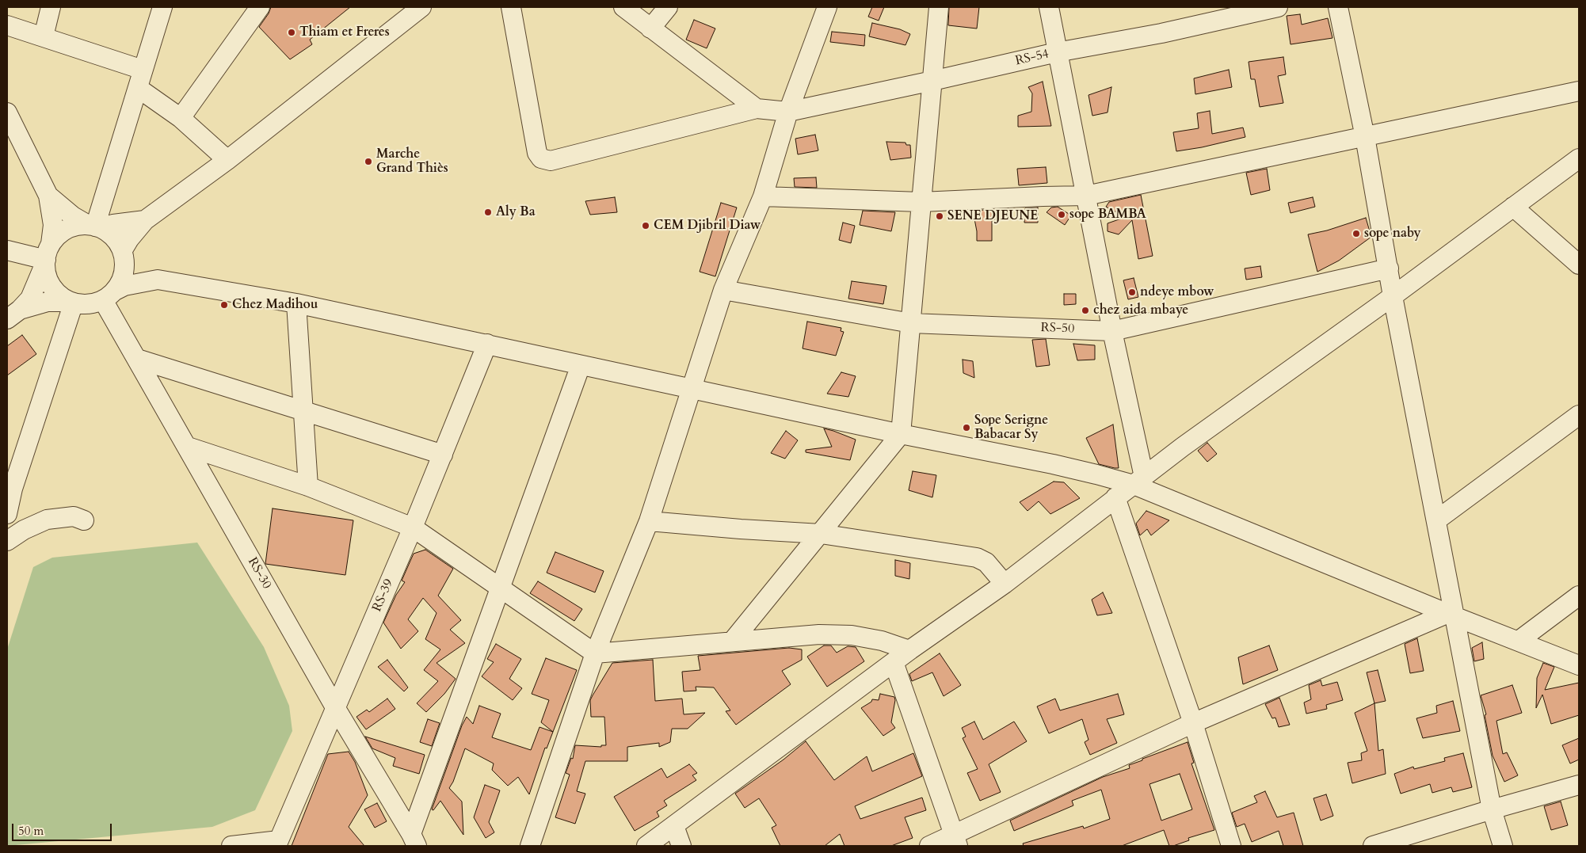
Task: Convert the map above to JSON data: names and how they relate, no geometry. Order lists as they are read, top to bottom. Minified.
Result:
{"streets":{"street":["RS-54","RS-50","RS-30","RS-39"]},"crossings":[["RS-30","RS-39"]],"places":["Thiam et Freres","Marche Grand Thiès","Aly Ba","sope BAMBA","SENE DJEUNE","CEM Djibril Diaw","sope naby","ndeye mbow","Chez Madihou","chez aida mbaye","Sope Serigne Babacar Sy"],"scale_bar":"50 m"}
